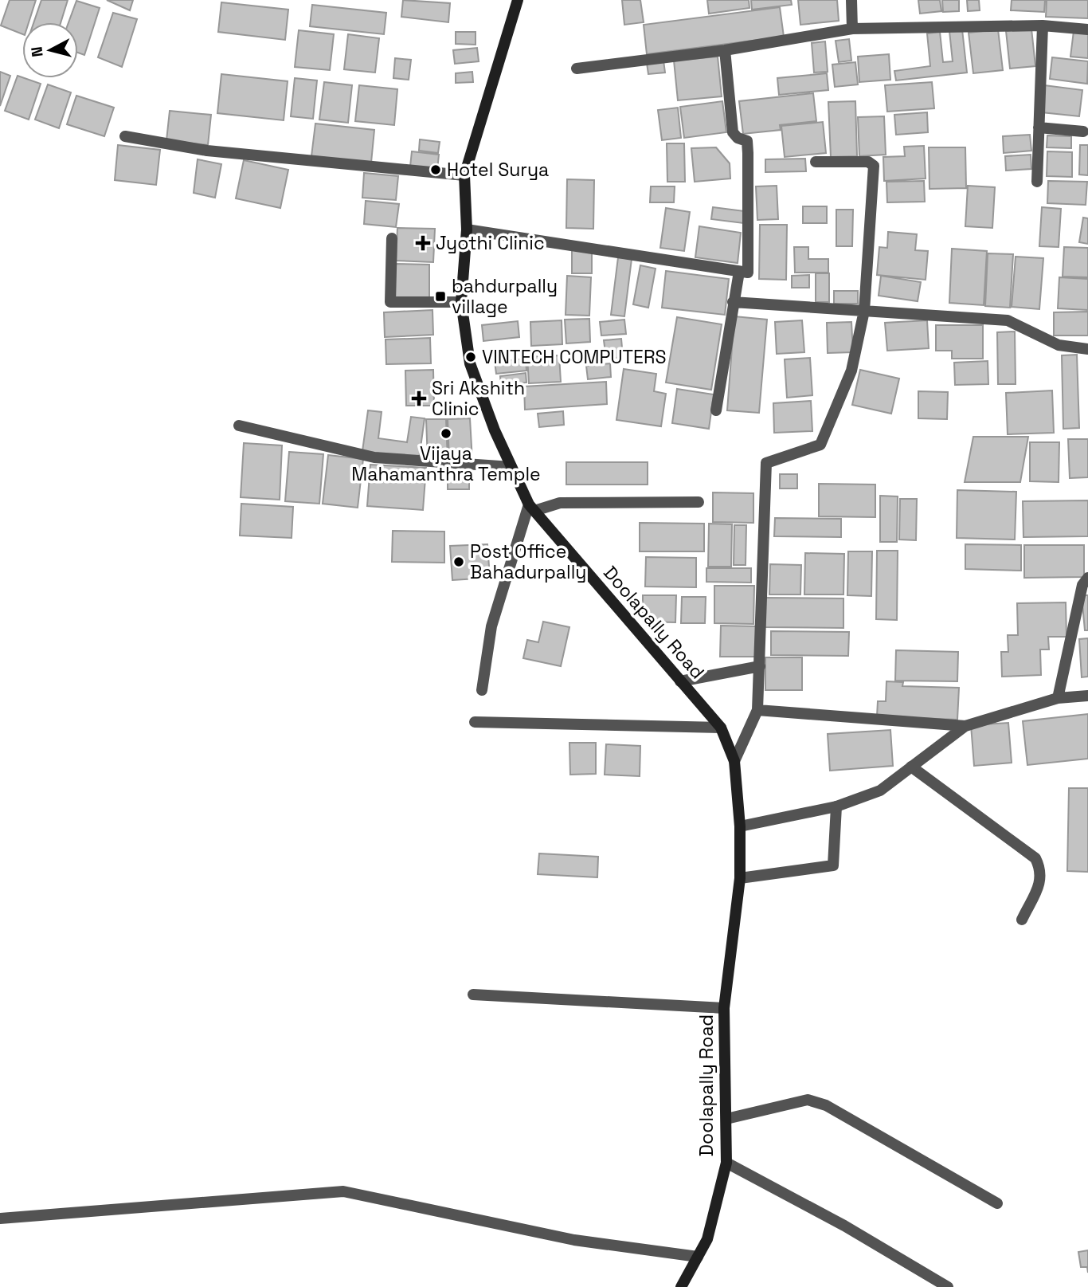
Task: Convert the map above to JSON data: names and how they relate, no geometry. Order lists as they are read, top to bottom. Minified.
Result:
{"streets":{"main road":["Doolapally Road"]},"places":{"other":["Hotel Surya","VINTECH COMPUTERS","Vijaya Mahamanthra Temple","Post Office Bahadurpally"],"health":["Jyothi Clinic","Sri Akshith Clinic"],"transit":["bahdurpally village"]},"north":"left"}
